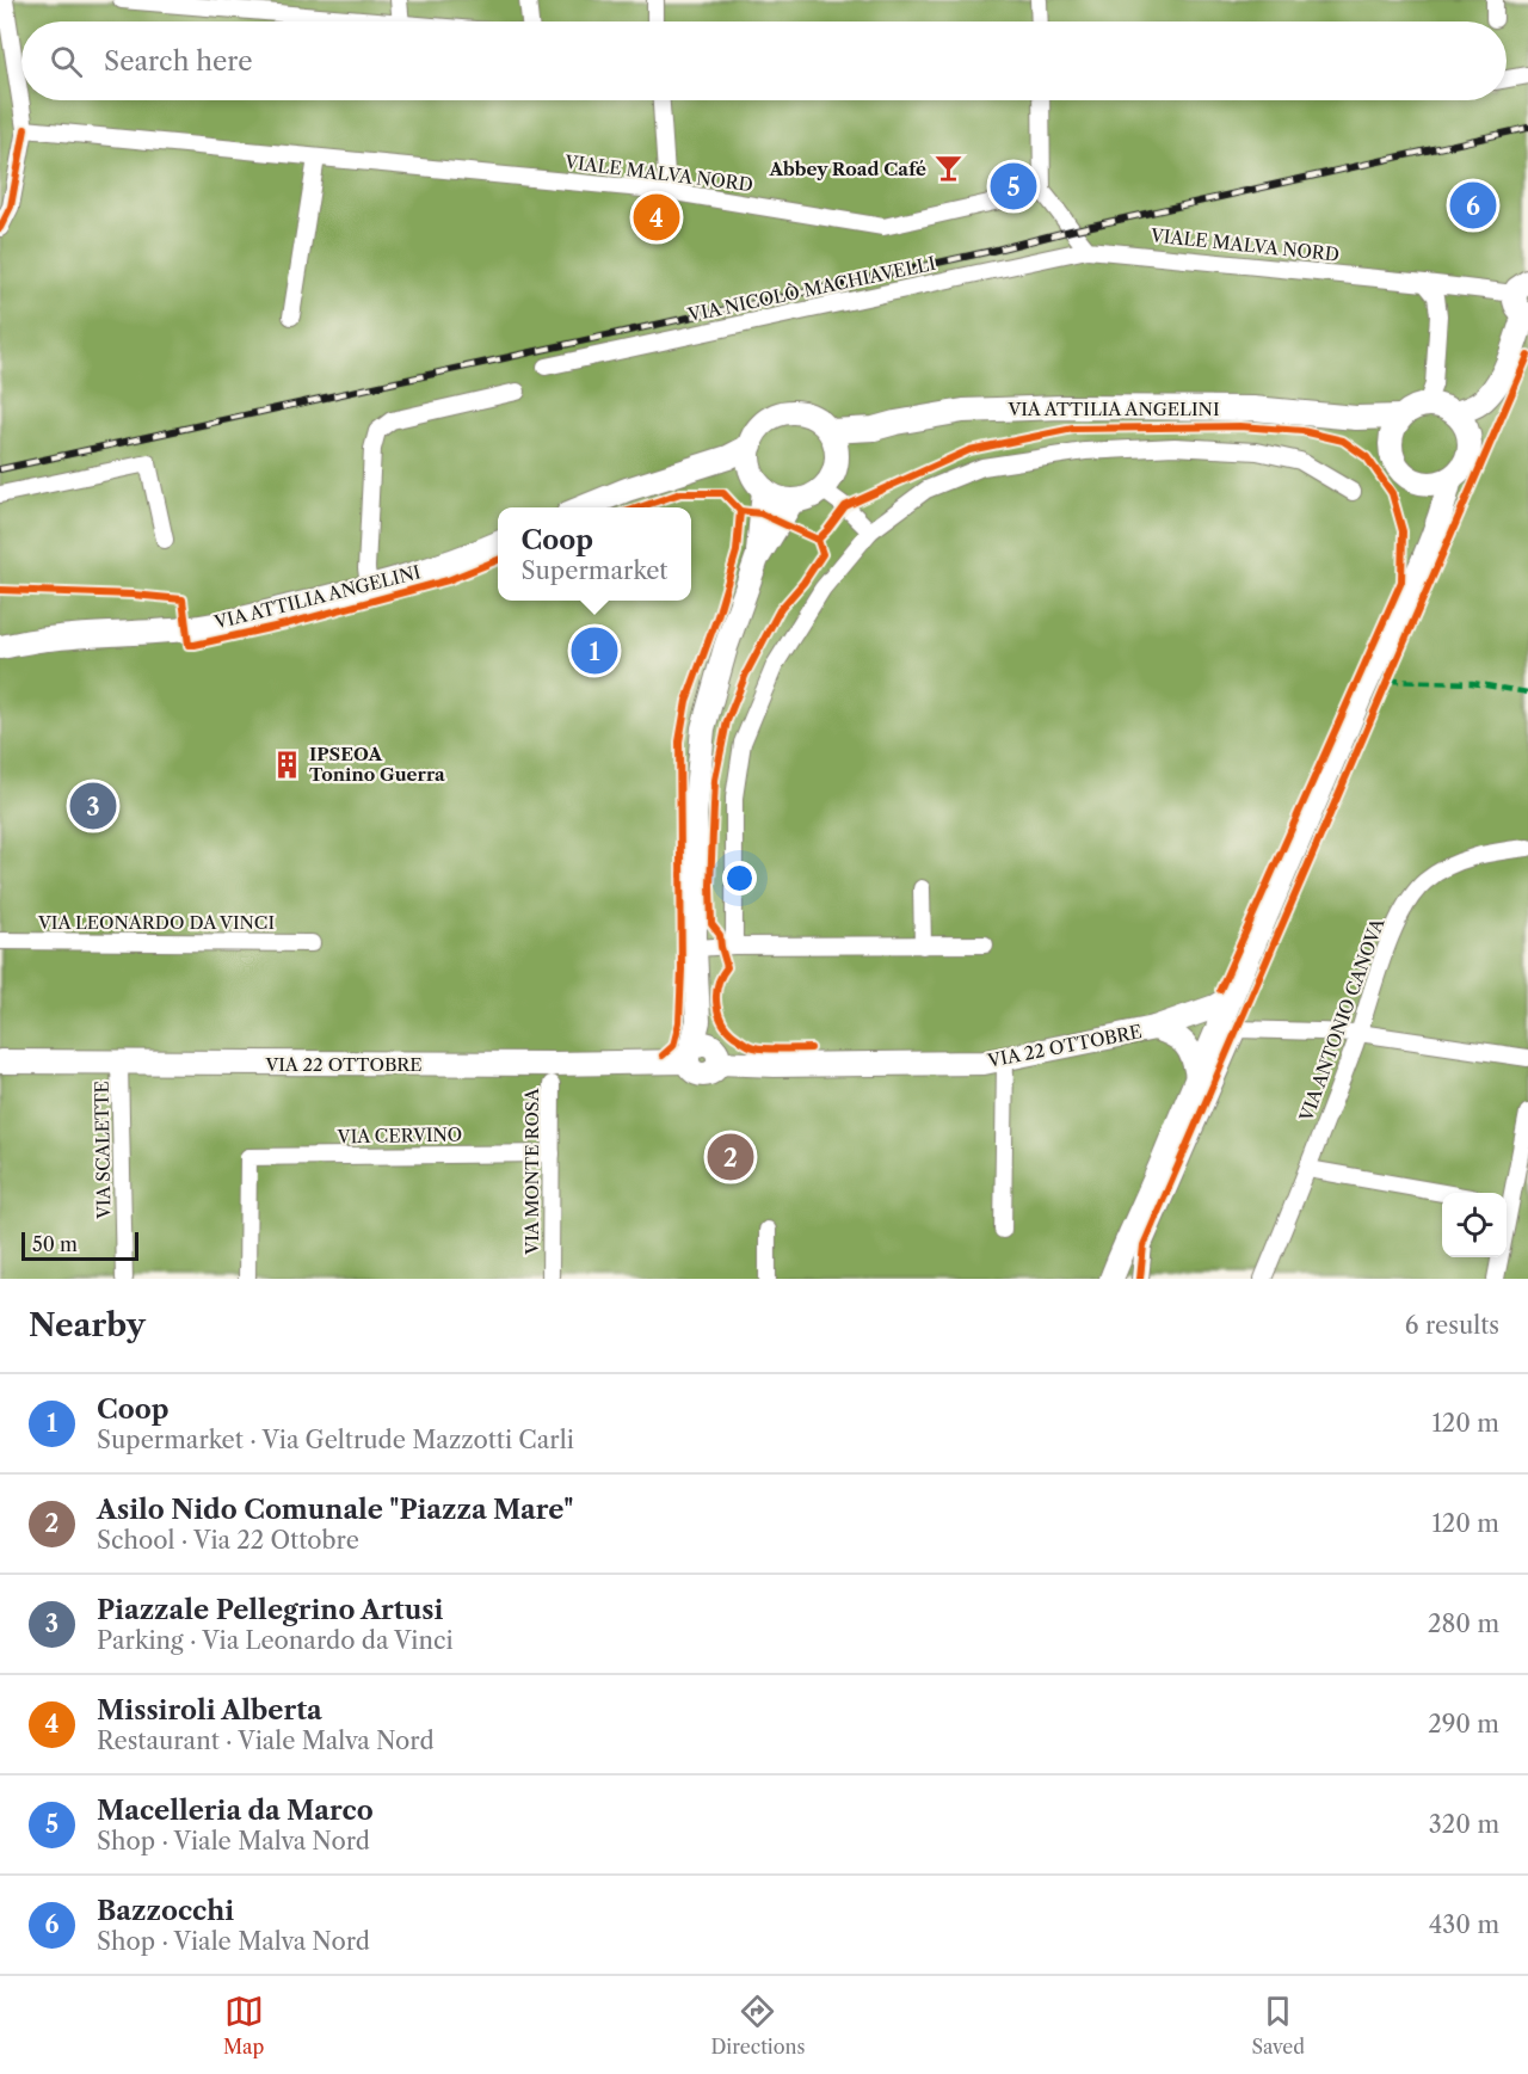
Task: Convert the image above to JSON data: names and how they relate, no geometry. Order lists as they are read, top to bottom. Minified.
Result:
{"streets":{"street":["VIALE MALVA NORD","VIA NICOLÒ MACHIAVELLI","VIA ATTILIA ANGELINI","VIA LEONARDO DA VINCI","VIA ANTONIO CANOVA","VIA 22 OTTOBRE","VIA CERVINO","VIA SCALETTE","VIA MONTE ROSA"]},"crossings":[["VIALE MALVA NORD","VIA NICOLÒ MACHIAVELLI"],["VIA 22 OTTOBRE","VIA SCALETTE"],["VIA CERVINO","VIA MONTE ROSA"]],"places":{"bar":["Abbey Road Café"],"building":["IPSEOA Tonino Guerra"]},"scale_bar":"50 m","page":{"search":"Search here","pins":["5","6","4","1","3","2"],"popup":["Coop","Supermarket"],"scale":"50 m","heading":["Nearby","6 results"],"list":[{"mark":"1","name":"Coop","note":"Supermarket · Via Geltrude Mazzotti Carli","value":"120 m"},{"mark":"2","name":"Asilo Nido Comunale \"Piazza Mare\"","note":"School · Via 22 Ottobre","value":"120 m"},{"mark":"3","name":"Piazzale Pellegrino Artusi","note":"Parking · Via Leonardo da Vinci","value":"280 m"},{"mark":"4","name":"Missiroli Alberta","note":"Restaurant · Viale Malva Nord","value":"290 m"},{"mark":"5","name":"Macelleria da Marco","note":"Shop · Viale Malva Nord","value":"320 m"},{"mark":"6","name":"Bazzocchi","note":"Shop · Viale Malva Nord","value":"430 m"}],"nav":["Map","Directions","Saved"]}}
